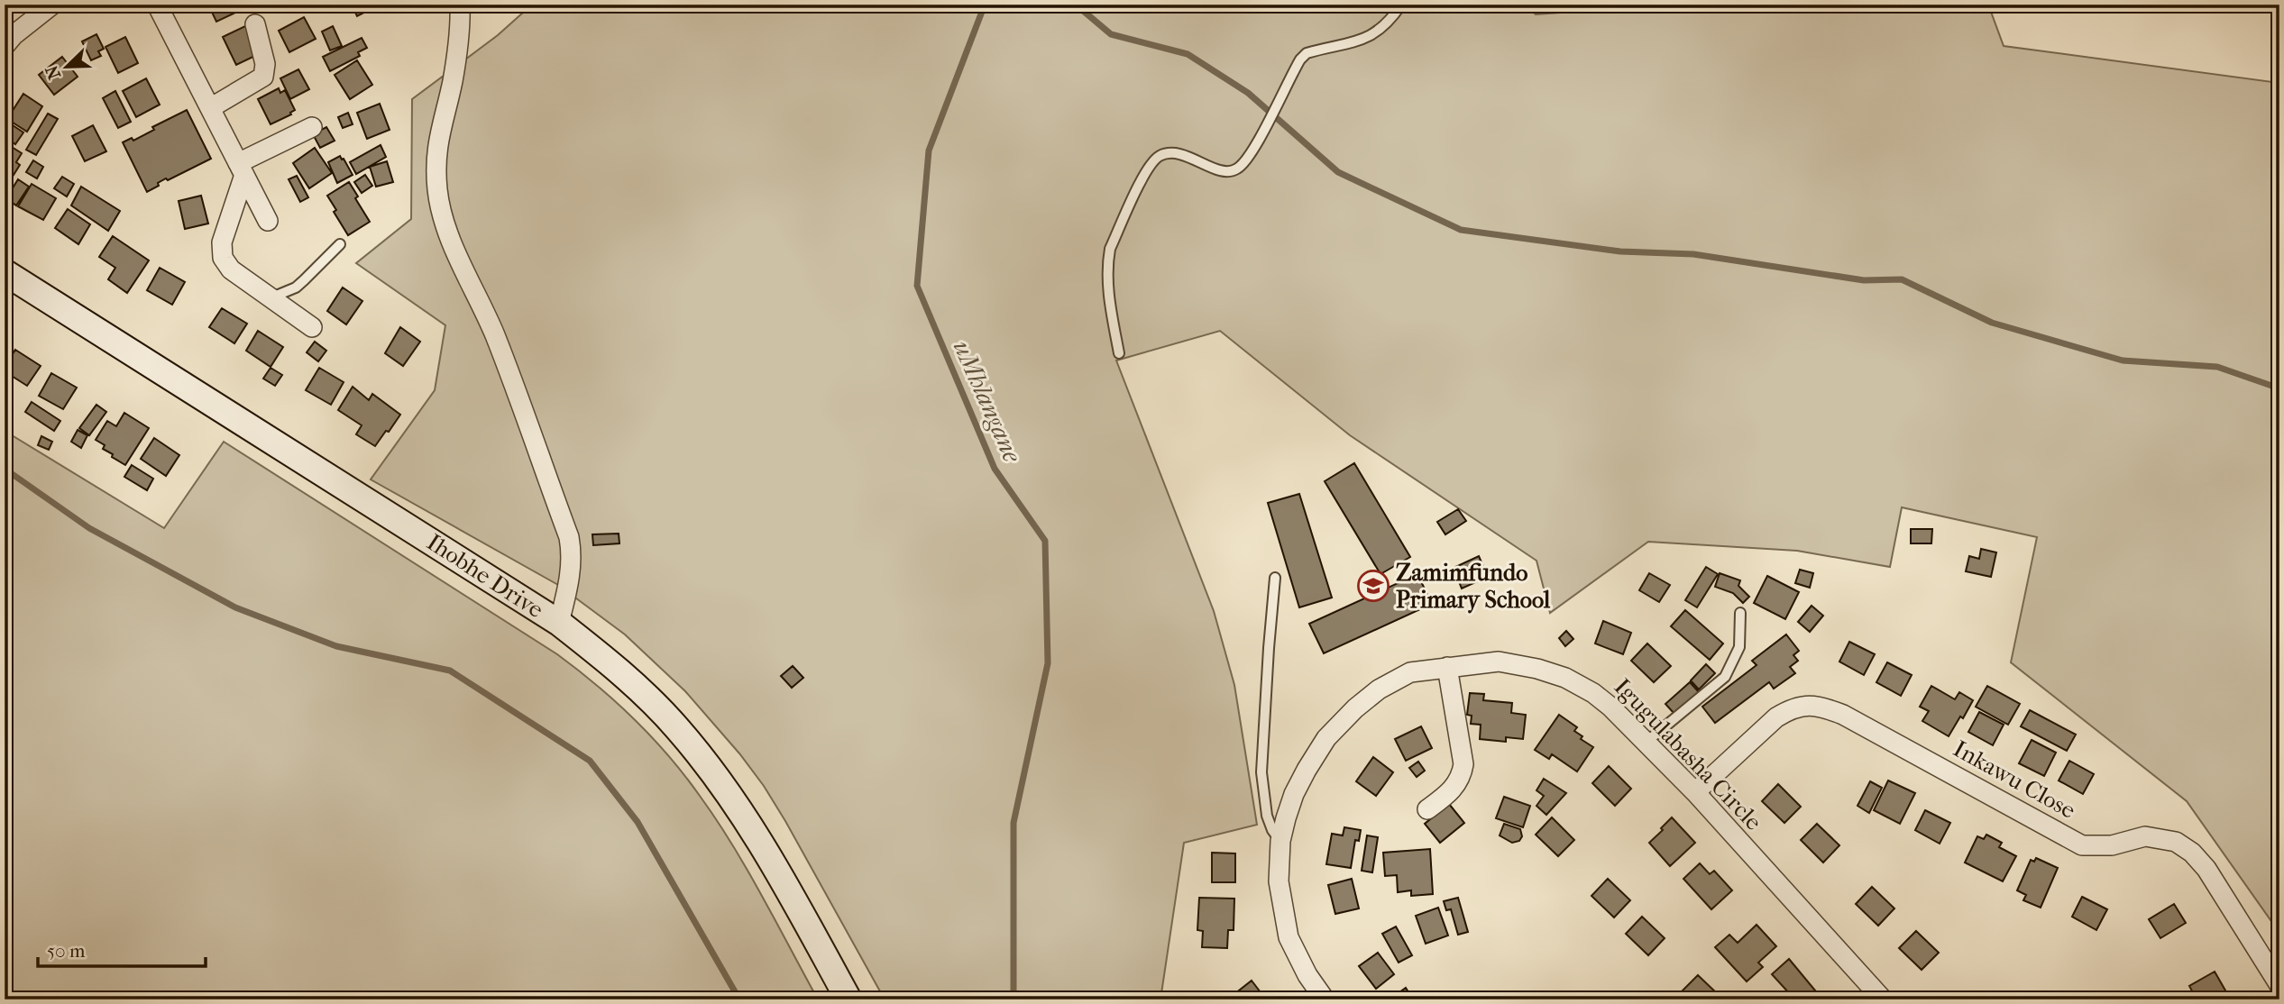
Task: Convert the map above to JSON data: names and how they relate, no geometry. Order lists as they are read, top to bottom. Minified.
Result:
{"streets":{"street":["Ihobhe Drive","Igugulabasha Circle","Inkawu Close"]},"crossings":[["Igugulabasha Circle","Inkawu Close"]],"water":["uMhlangane"],"places":{"school or university":["Zamimfundo Primary School"]},"scale_bar":"50 m","north":"bottom left"}
